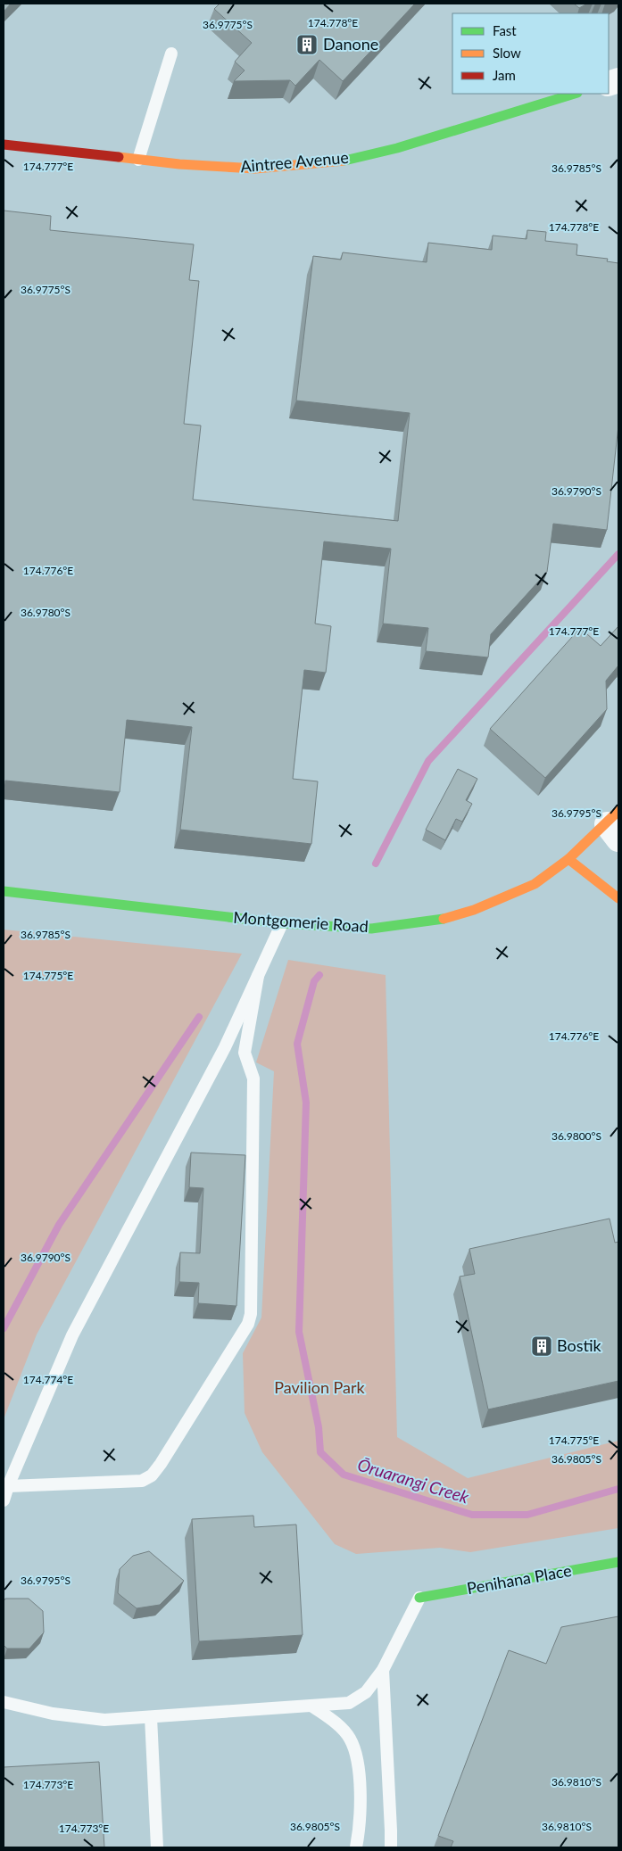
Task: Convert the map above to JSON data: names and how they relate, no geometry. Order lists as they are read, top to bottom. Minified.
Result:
{"streets":{"street":["Aintree Avenue","Montgomerie Road","Penihana Place"]},"water":["Ōruarangi Creek"],"parks":["Pavilion Park"],"places":{"building":["Danone","Bostik"]},"legend":["Fast","Slow","Jam"],"coordinates":["174.778°E","36.9775°S","174.777°E","36.9785°S","36.9790°S","174.776°E","36.9780°S","36.9795°S","174.775°E","36.9800°S","174.774°E","36.9805°S","36.9810°S","174.773°E"]}
